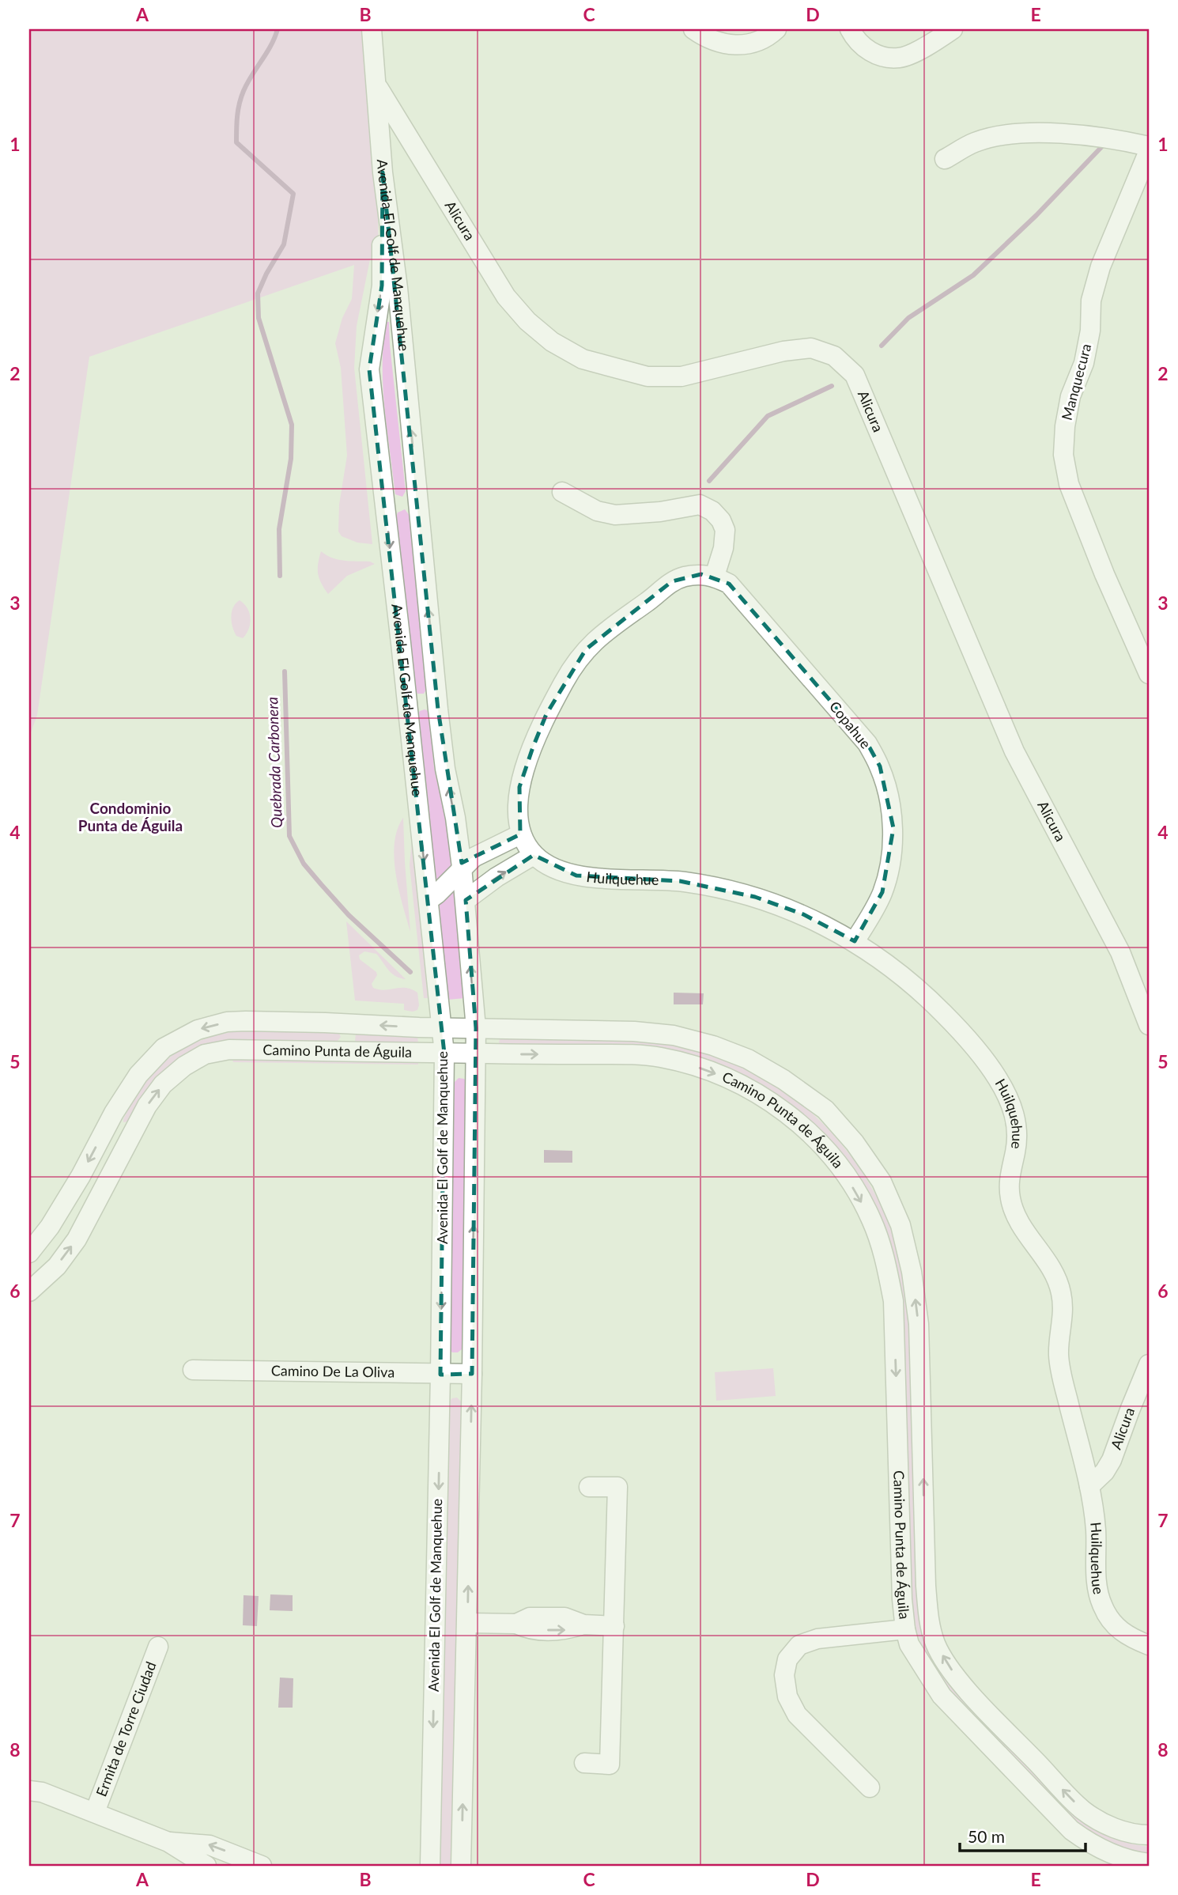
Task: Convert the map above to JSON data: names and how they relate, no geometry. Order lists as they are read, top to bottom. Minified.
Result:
{"streets":{"street":["Alicura","Avenida El Golf de Manquehue","Manquecura","Copahue","Huilquehue","Camino Punta de Águila","Camino De La Oliva","Ermita de Torre Ciudad"]},"crossings":[["Alicura","Huilquehue"],["Avenida El Golf de Manquehue","Camino Punta de Águila"],["Avenida El Golf de Manquehue","Camino De La Oliva"],["Copahue","Huilquehue"]],"districts":["Condominio Punta de Águila"],"water":["Quebrada Carbonera"],"scale_bar":"50 m","grid":{"columns":["A","B","C","D","E"],"rows":["1","2","3","4","5","6","7","8"]}}
